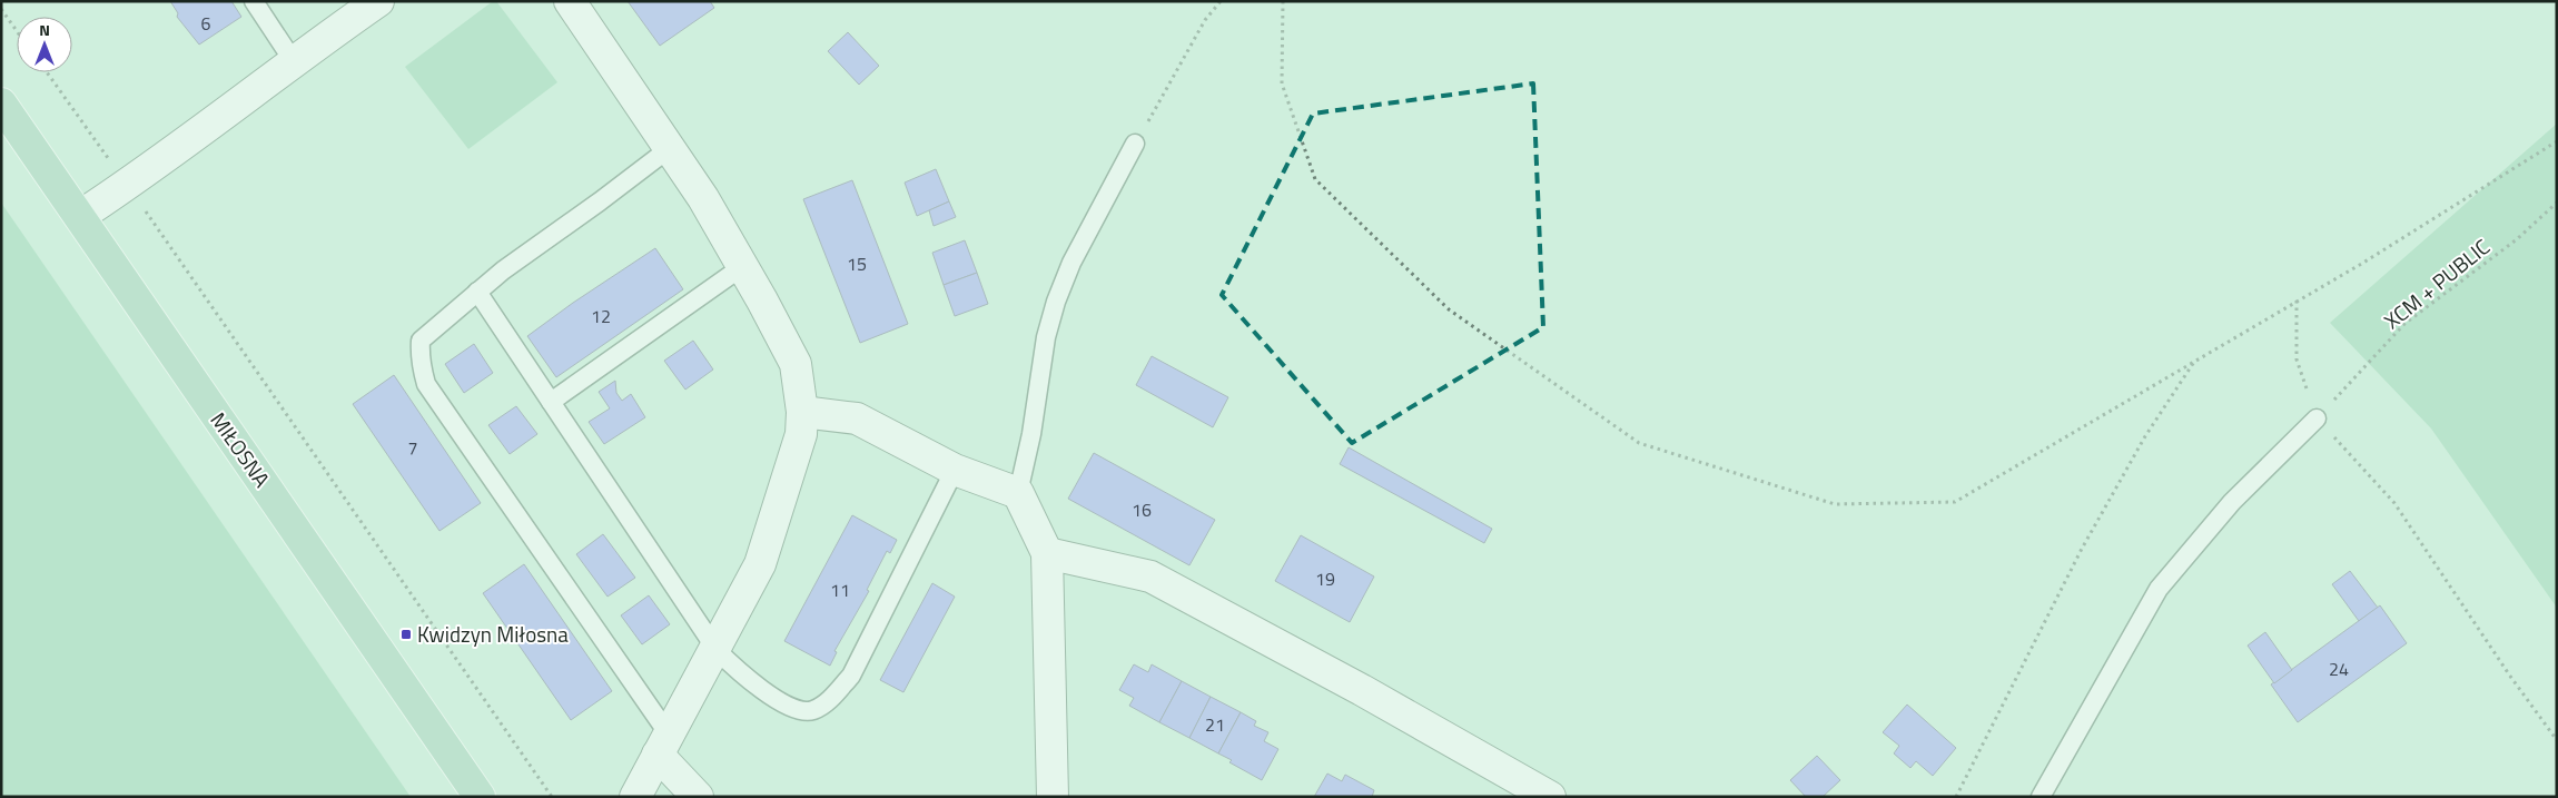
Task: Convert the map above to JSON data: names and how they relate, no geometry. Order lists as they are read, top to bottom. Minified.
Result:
{"streets":{"main road":["MIŁOSNA"],"path":["XCM + PUBLIC"]},"places":{"transit":["Kwidzyn Miłosna"]},"house_numbers":["6","15","12","7","16","19","11","24","21"],"north":"top"}
